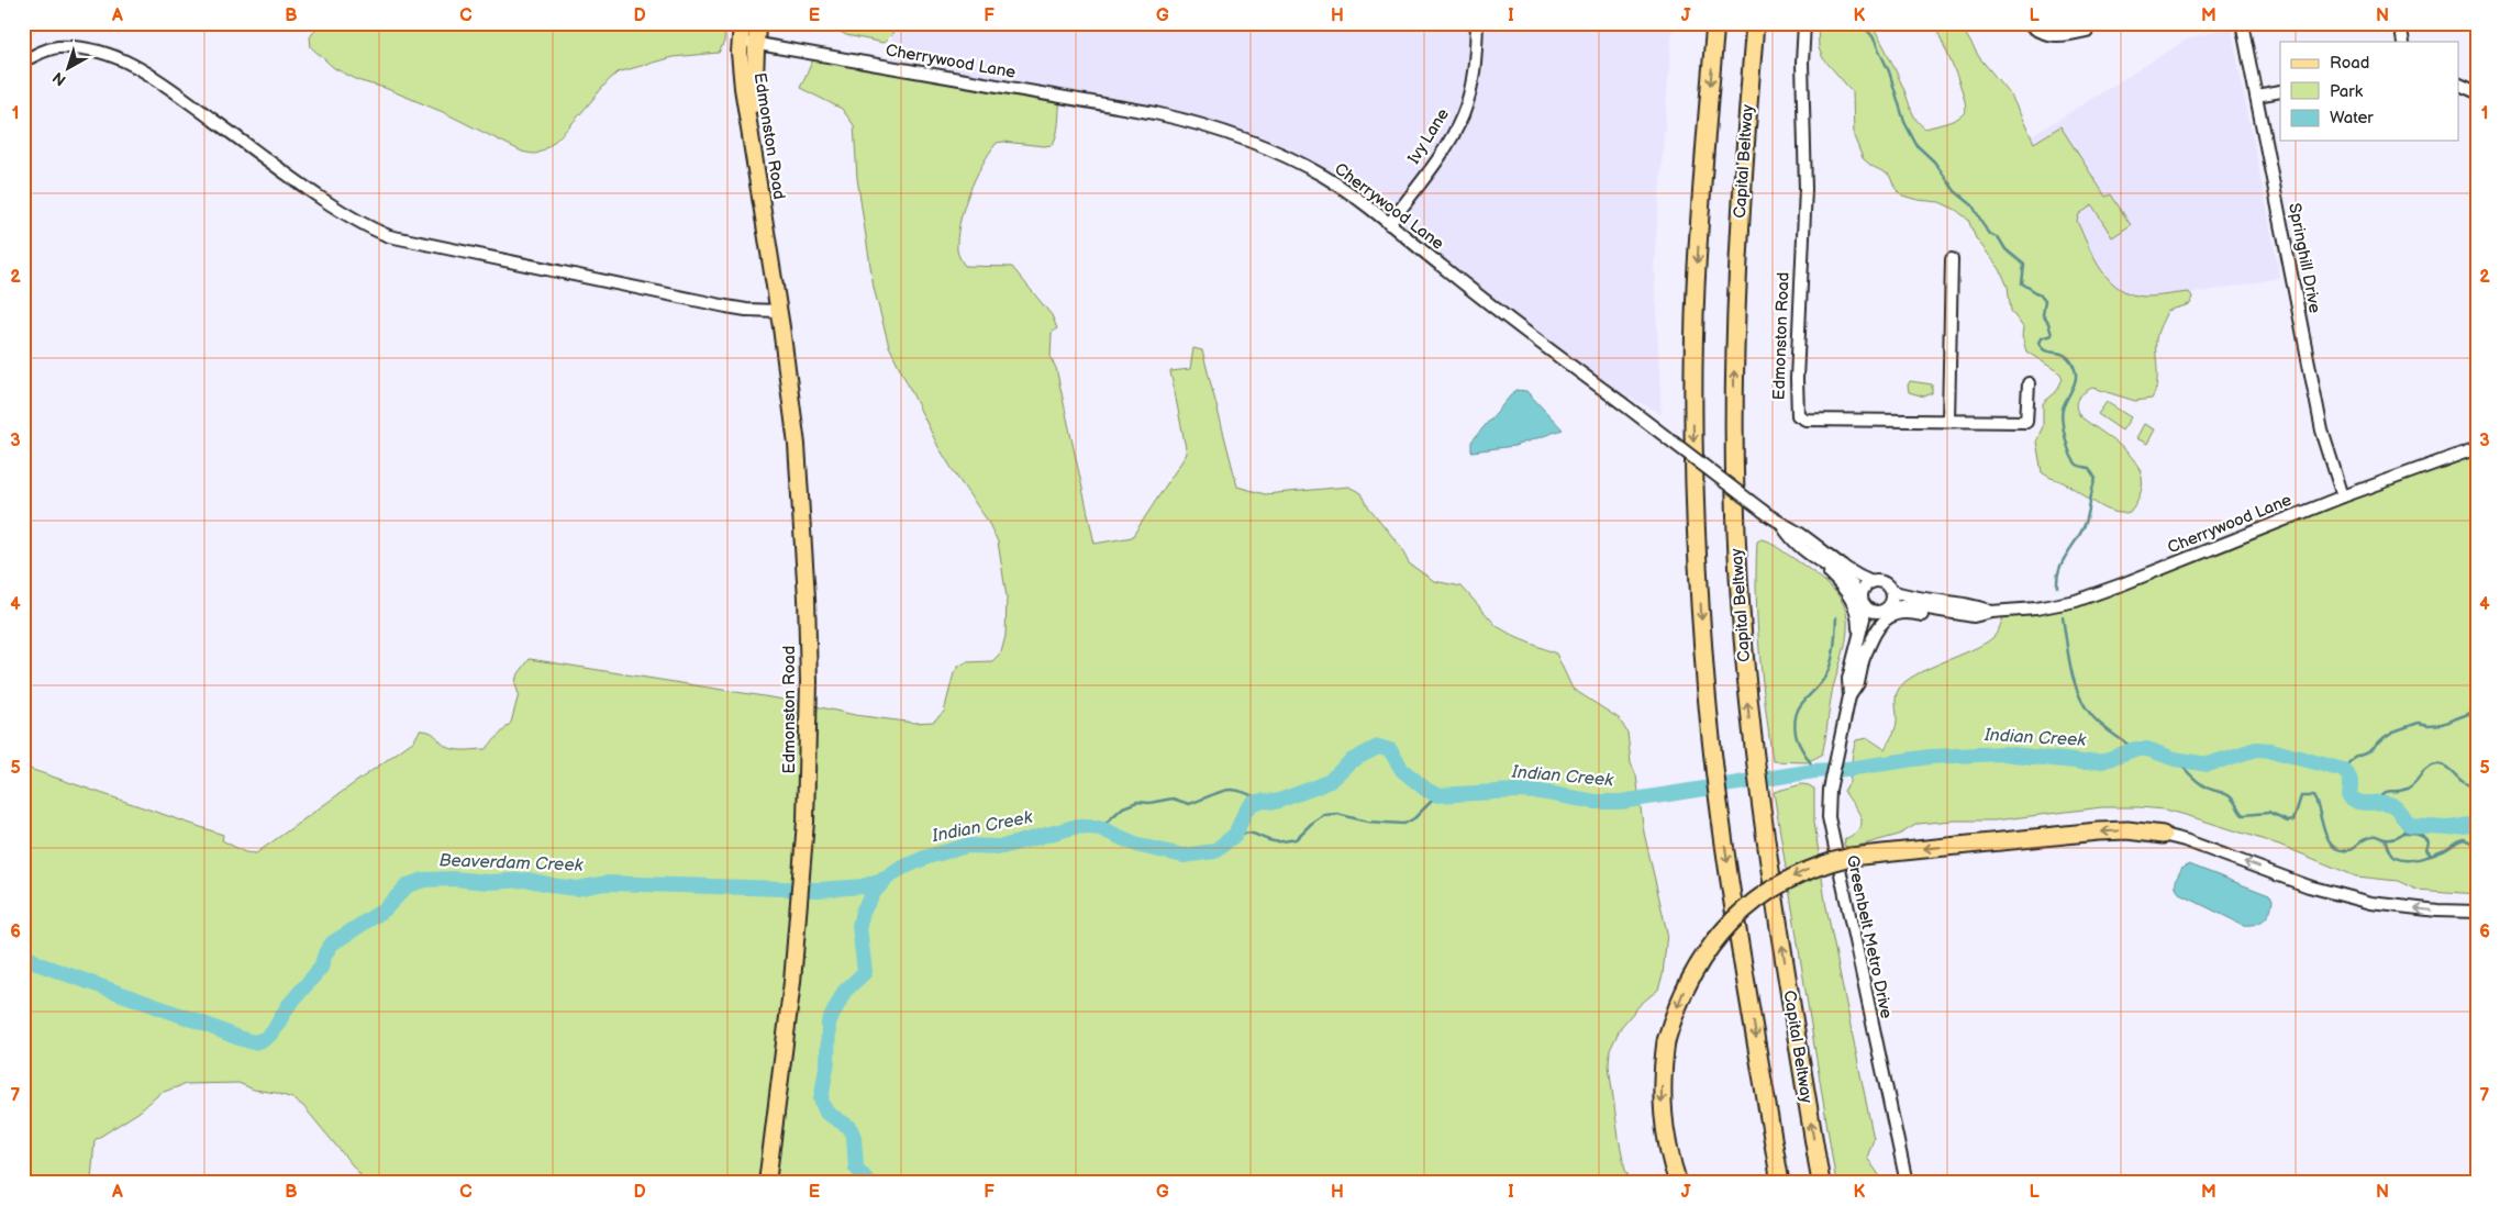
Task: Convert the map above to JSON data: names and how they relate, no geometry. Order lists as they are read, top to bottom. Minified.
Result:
{"streets":{"highway":["Capital Beltway"],"main road":["Edmonston Road"],"street":["Cherrywood Lane","Ivy Lane","Springhill Drive","Greenbelt Metro Drive"]},"crossings":[["Cherrywood Lane","Edmonston Road"],["Cherrywood Lane","Ivy Lane"],["Cherrywood Lane","Springhill Drive"],["Cherrywood Lane","Greenbelt Metro Drive"]],"water":["Indian Creek","Beaverdam Creek"],"legend":["Road","Park","Water"],"north":"bottom left","grid":{"columns":["A","B","C","D","E","F","G","H","I","J","K","L","M","N"],"rows":["1","2","3","4","5","6","7"]}}
